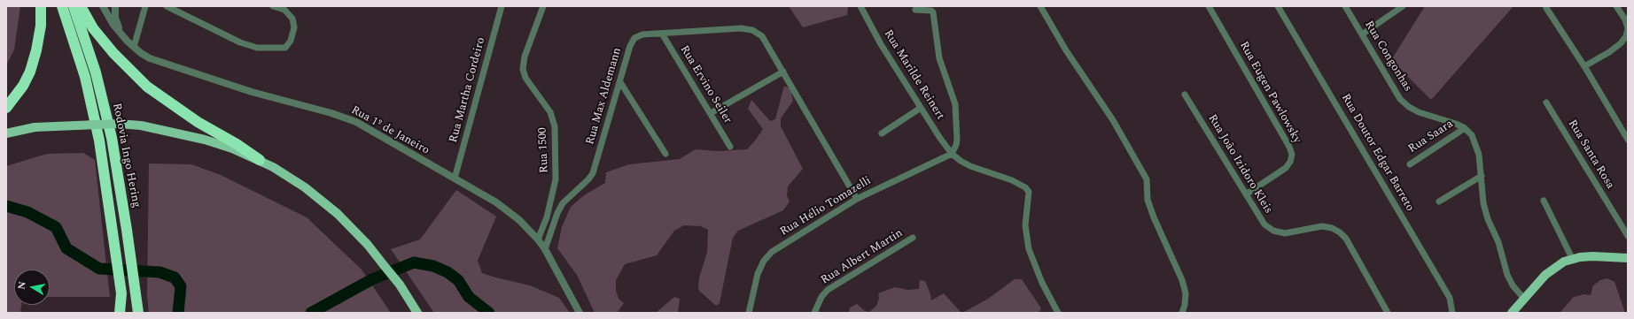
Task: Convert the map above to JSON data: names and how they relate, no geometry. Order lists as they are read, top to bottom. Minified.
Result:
{"streets":{"highway":["Rodovia Ingo Hering"],"street":["Rua Congonhas","Rua Marilde Reinert","Rua Ervino Seiler","Rua Martha Cordeiro","Rua Eugen Pawlowsky","Rua Max Aldemann","Rua 1º de Janeiro","Rua Saara","Rua 1500","Rua Doutor Edgar Barreto","Rua Santa Rosa","Rua João Izidoro Kleis","Rua Hélio Tomazelli","Rua Albert Martin"]},"crossings":[["Rua Congonhas","Rua Saara"],["Rua Marilde Reinert","Rua Hélio Tomazelli"],["Rua Ervino Seiler","Rua Max Aldemann"],["Rua Martha Cordeiro","Rua 1º de Janeiro"],["Rua Eugen Pawlowsky","Rua João Izidoro Kleis"],["Rua Max Aldemann","Rua 1º de Janeiro"],["Rua Max Aldemann","Rua Hélio Tomazelli"],["Rua 1º de Janeiro","Rua 1500"]],"north":"left"}
